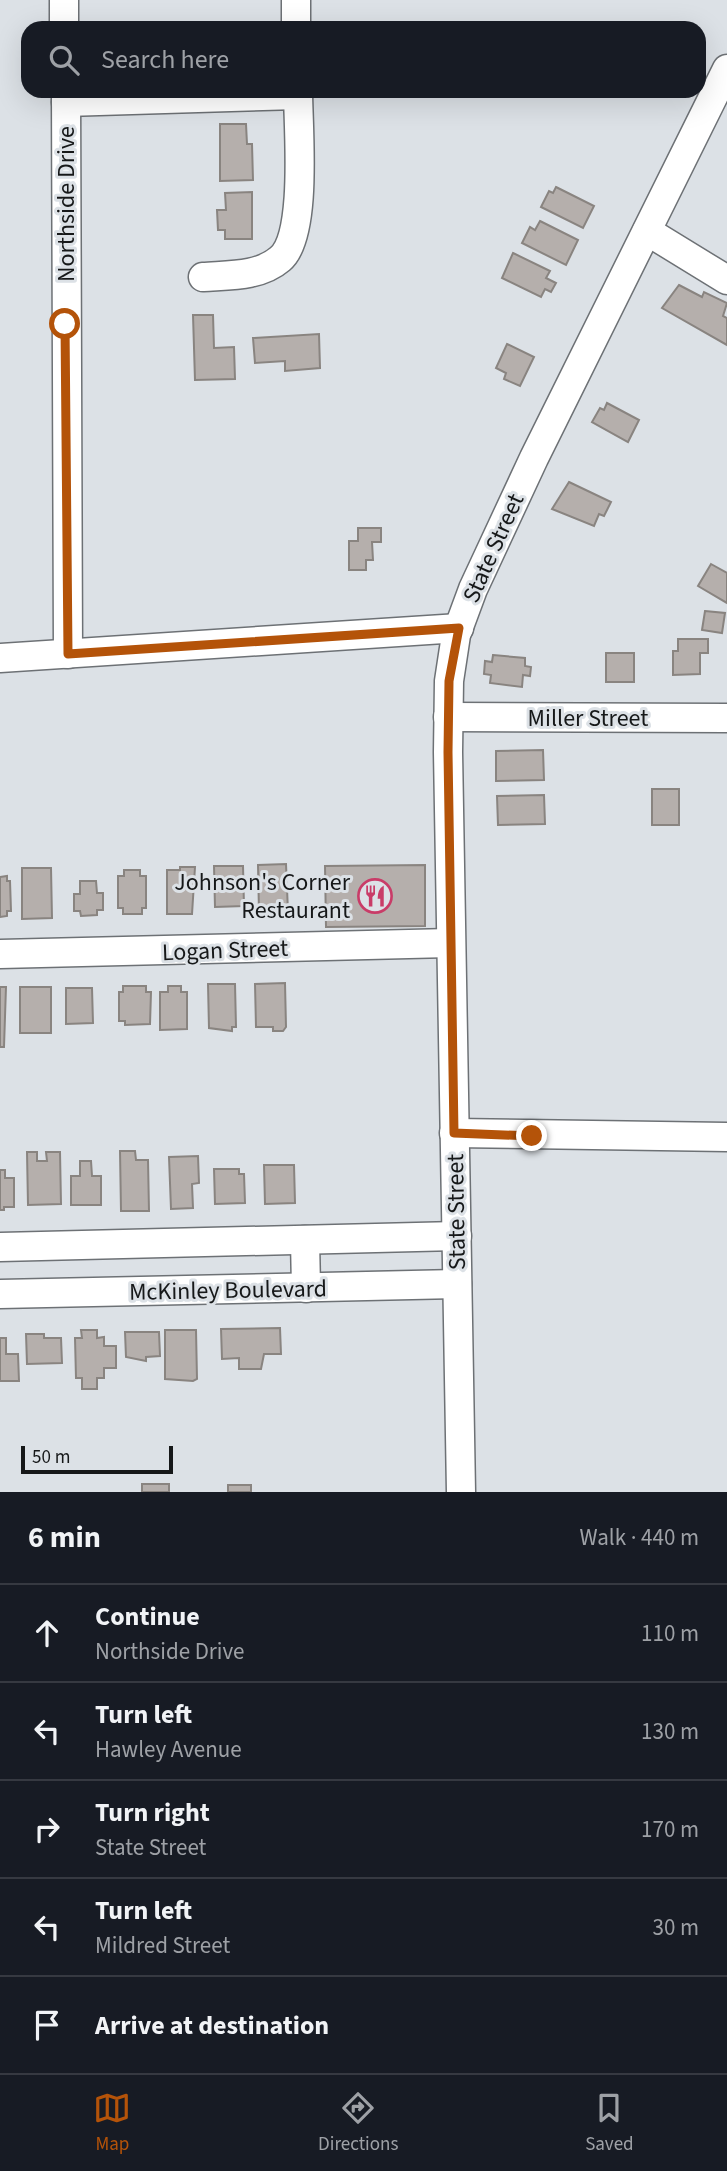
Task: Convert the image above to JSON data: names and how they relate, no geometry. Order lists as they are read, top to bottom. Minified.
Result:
{"streets":{"street":["Northside Drive","State Street","Miller Street","Logan Street","McKinley Boulevard"]},"crossings":[["State Street","Miller Street"],["State Street","Logan Street"],["State Street","McKinley Boulevard"]],"places":{"restaurant":["Johnson's Corner Restaurant"]},"scale_bar":"50 m","page":{"search":"Search here","scale":"50 m","heading":["6 min","Walk · 440 m"],"list":[["Continue","Northside Drive","110 m"],["Turn left","Hawley Avenue","130 m"],["Turn right","State Street","170 m"],["Turn left","Mildred Street","30 m"],"Arrive at destination"],"nav":["Map","Directions","Saved"]}}
